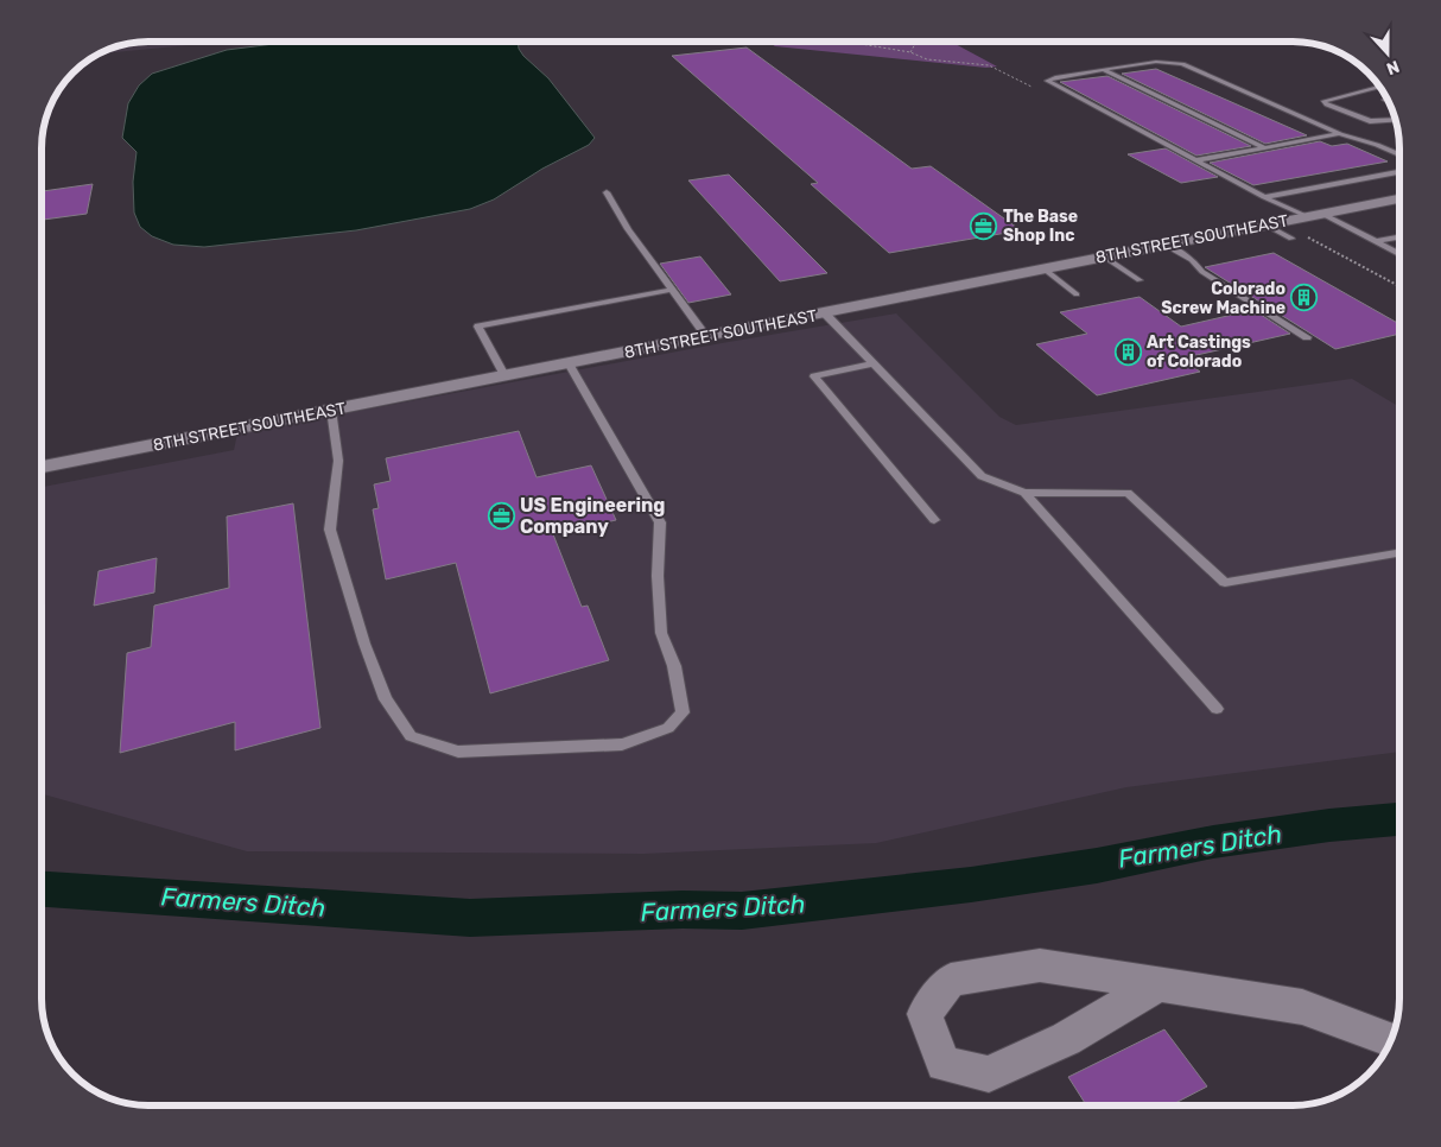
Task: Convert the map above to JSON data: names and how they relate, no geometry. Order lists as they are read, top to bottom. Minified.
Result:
{"streets":{"street":["8TH STREET SOUTHEAST"]},"water":["Farmers Ditch"],"places":{"office":["The Base Shop Inc","US Engineering Company"],"building":["Colorado Screw Machine","Art Castings of Colorado"]},"north":"bottom"}
